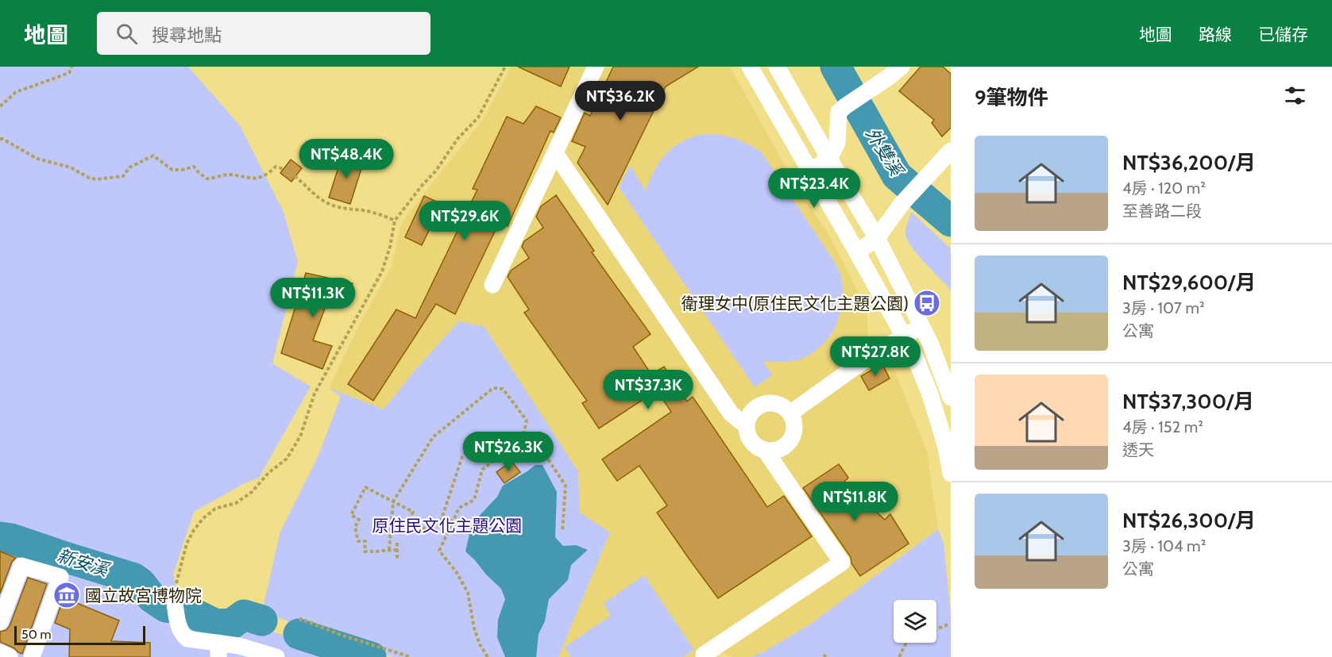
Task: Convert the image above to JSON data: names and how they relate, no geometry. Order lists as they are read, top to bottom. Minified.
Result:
{"water":["外雙溪","新安溪"],"parks":["原住民文化主題公園"],"places":{"bus stop":["衛理女中(原住民文化主題公園)"],"museum":["國立故宮博物院"]},"scale_bar":"50 m","page":{"header":"地圖","search":"搜尋地點","nav":["地圖","路線","已儲存"],"heading":"9筆物件","price":["NT$36.2K","NT$48.4K","NT$23.4K","NT$29.6K","NT$11.3K","NT$27.8K","NT$37.3K","NT$26.3K","NT$11.8K"],"list":[{"name":"NT$36,200/月","note":"4房 · 120 m² · 至善路二段"},{"name":"NT$29,600/月","note":"3房 · 107 m² · 公寓"},{"name":"NT$37,300/月","note":"4房 · 152 m² · 透天"},{"name":"NT$26,300/月","note":"3房 · 104 m² · 公寓"}],"scale":"50 m"}}
